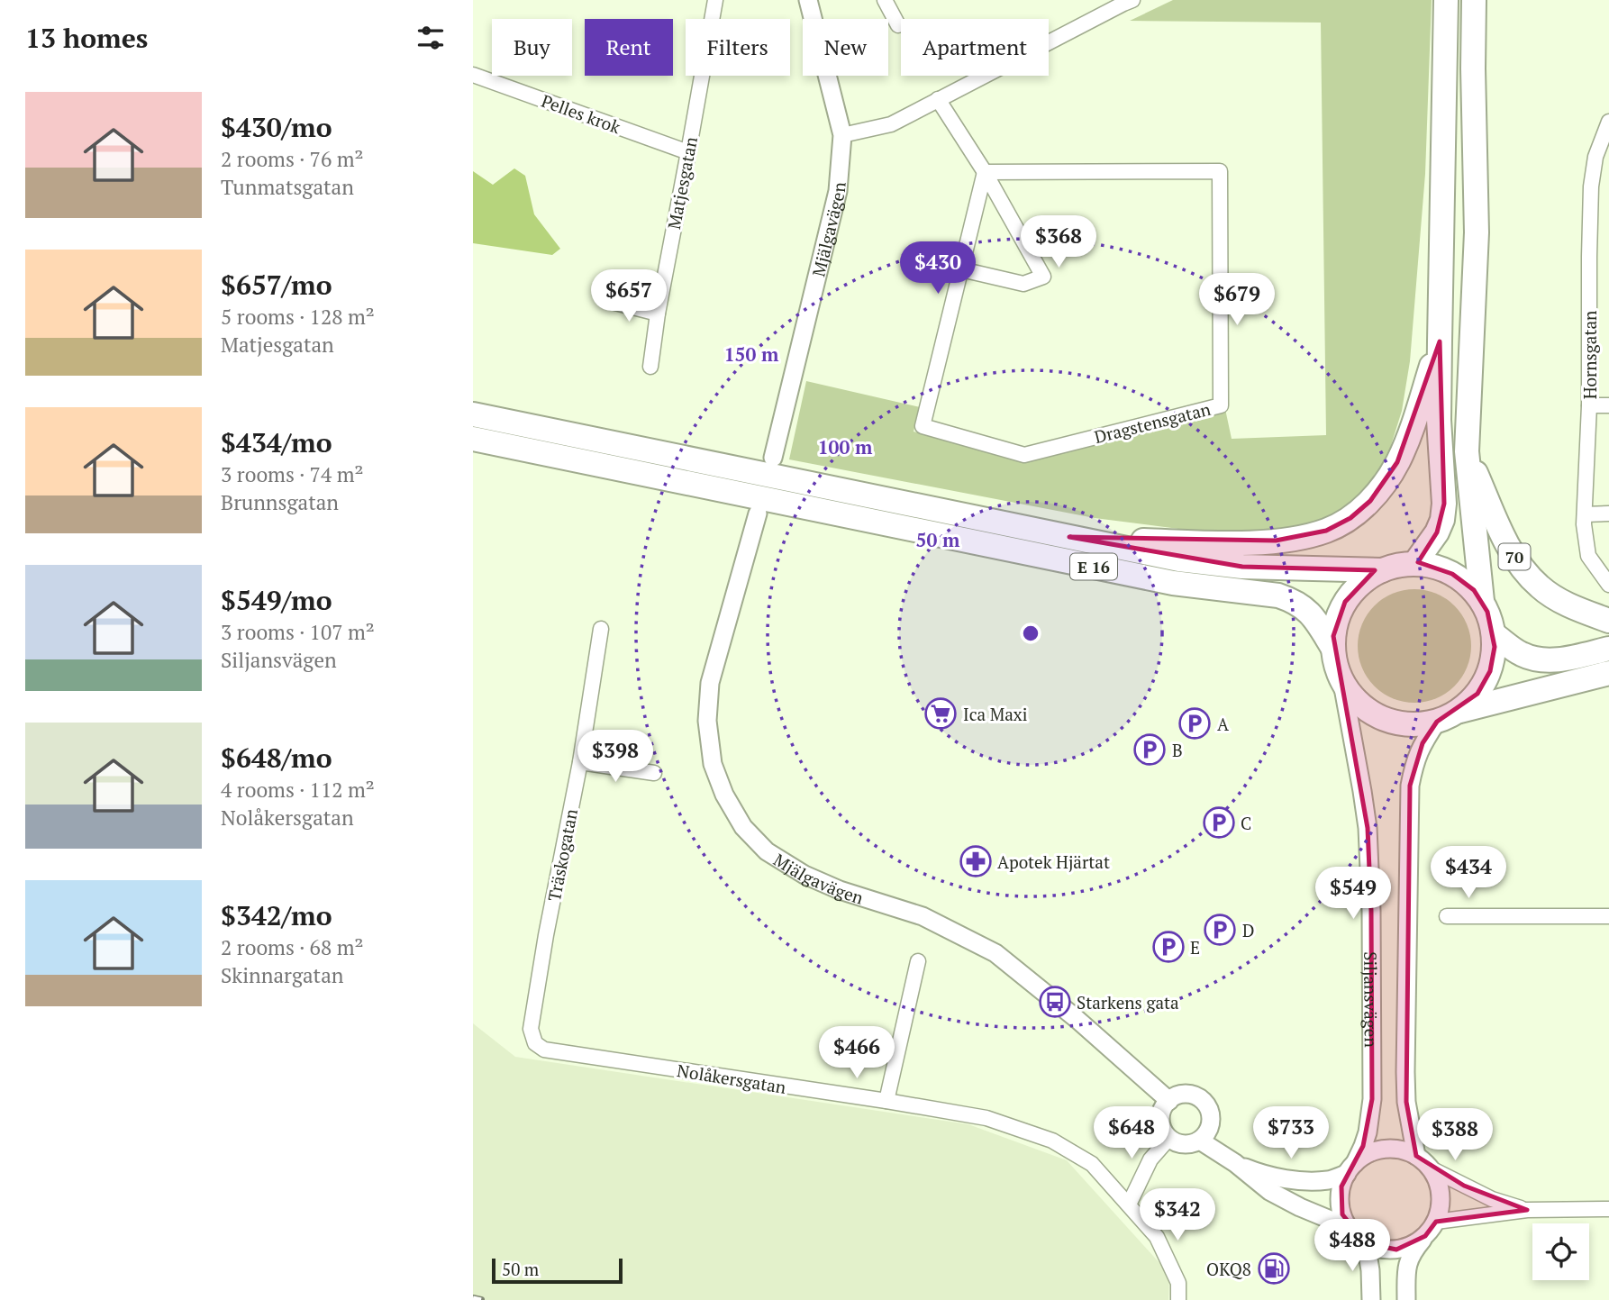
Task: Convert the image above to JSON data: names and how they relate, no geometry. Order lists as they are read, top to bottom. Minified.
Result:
{"streets":{"highway":["70","E 16"],"street":["Pelles krok","Matjesgatan","Mjälgavägen","Hornsgatan","Dragstensgatan","Träskogatan","Siljansvägen","Nolåkersgatan"]},"crossings":[["Pelles krok","Matjesgatan"],["70","E 16"],["70","Siljansvägen"],["E 16","Siljansvägen"],["Träskogatan","Nolåkersgatan"]],"places":{"supermarket":["Ica Maxi"],"parking":["A","B","C","D","E"],"pharmacy":["Apotek Hjärtat"],"bus stop":["Starkens gata"],"fuel station":["OKQ8"]},"scale_bar":"50 m","page":{"heading":"13 homes","chip":["Buy","Rent","Filters","New","Apartment"],"list":[{"name":"$430/mo","note":"2 rooms · 76 m² · Tunmatsgatan"},{"name":"$657/mo","note":"5 rooms · 128 m² · Matjesgatan"},{"name":"$434/mo","note":"3 rooms · 74 m² · Brunnsgatan"},{"name":"$549/mo","note":"3 rooms · 107 m² · Siljansvägen"},{"name":"$648/mo","note":"4 rooms · 112 m² · Nolåkersgatan"},{"name":"$342/mo","note":"2 rooms · 68 m² · Skinnargatan"}],"price":["$368","$430","$657","$679","$398","$434","$549","$466","$648","$733","$388","$342","$488"],"scale":"50 m"},"rings":["150 m","100 m","50 m"]}
